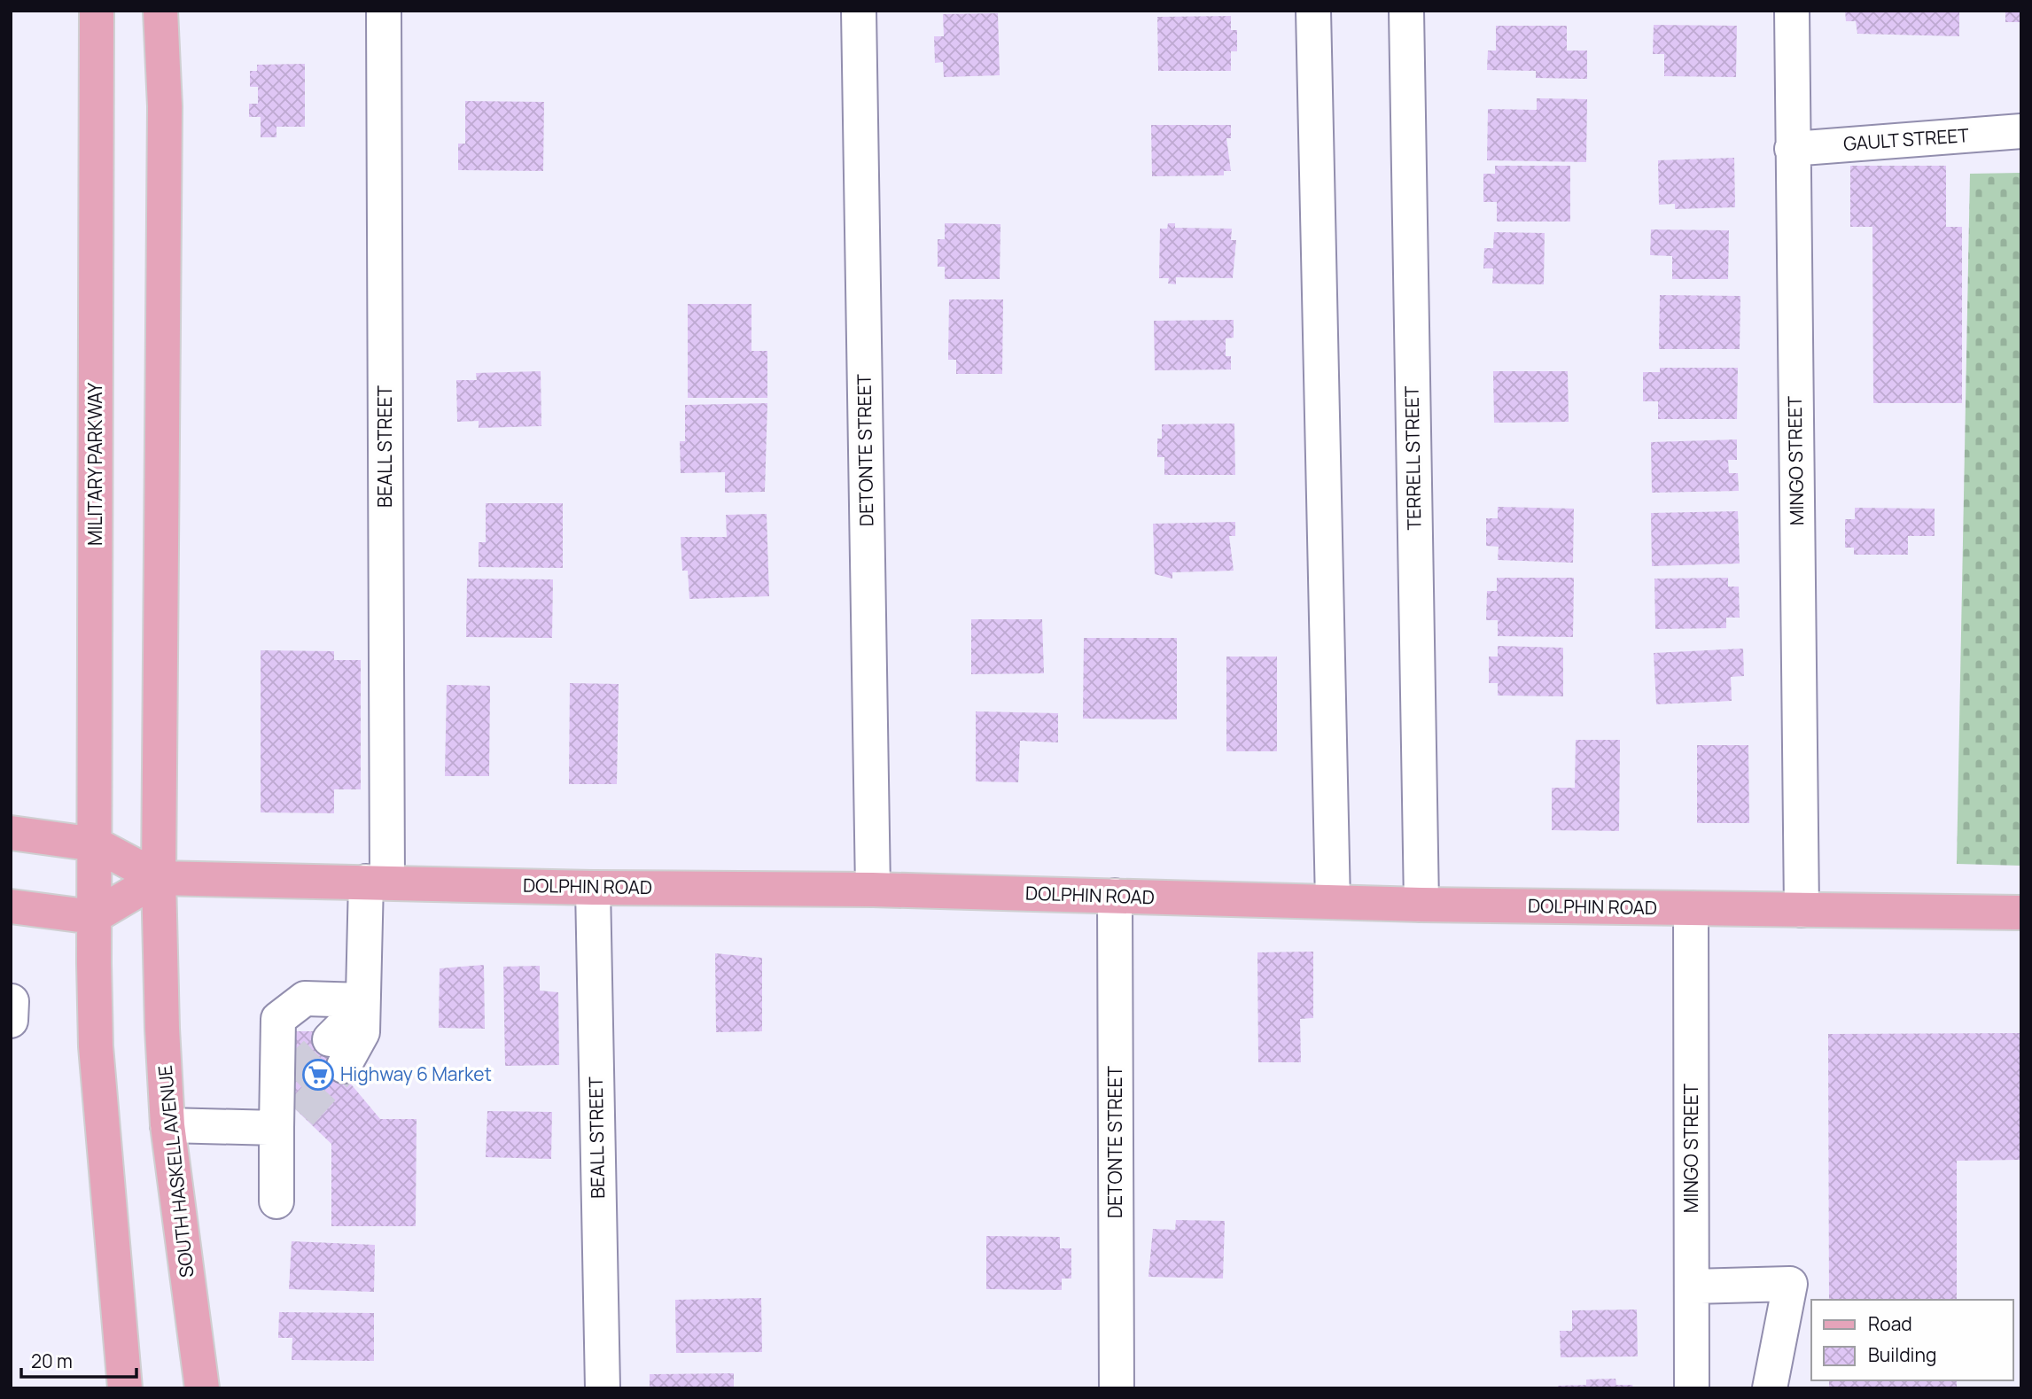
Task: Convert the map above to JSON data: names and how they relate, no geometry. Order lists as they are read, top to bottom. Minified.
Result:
{"streets":{"main road":["MILITARY PARKWAY","DOLPHIN ROAD","SOUTH HASKELL AVENUE"],"street":["GAULT STREET","BEALL STREET","DETONTE STREET","TERRELL STREET","MINGO STREET"]},"crossings":[["GAULT STREET","MINGO STREET"],["BEALL STREET","DOLPHIN ROAD"],["DETONTE STREET","DOLPHIN ROAD"],["TERRELL STREET","DOLPHIN ROAD"],["MINGO STREET","DOLPHIN ROAD"],["MILITARY PARKWAY","DOLPHIN ROAD"],["DOLPHIN ROAD","SOUTH HASKELL AVENUE"]],"places":{"supermarket":["Highway 6 Market"]},"legend":["Road","Building"],"scale_bar":"20 m"}
